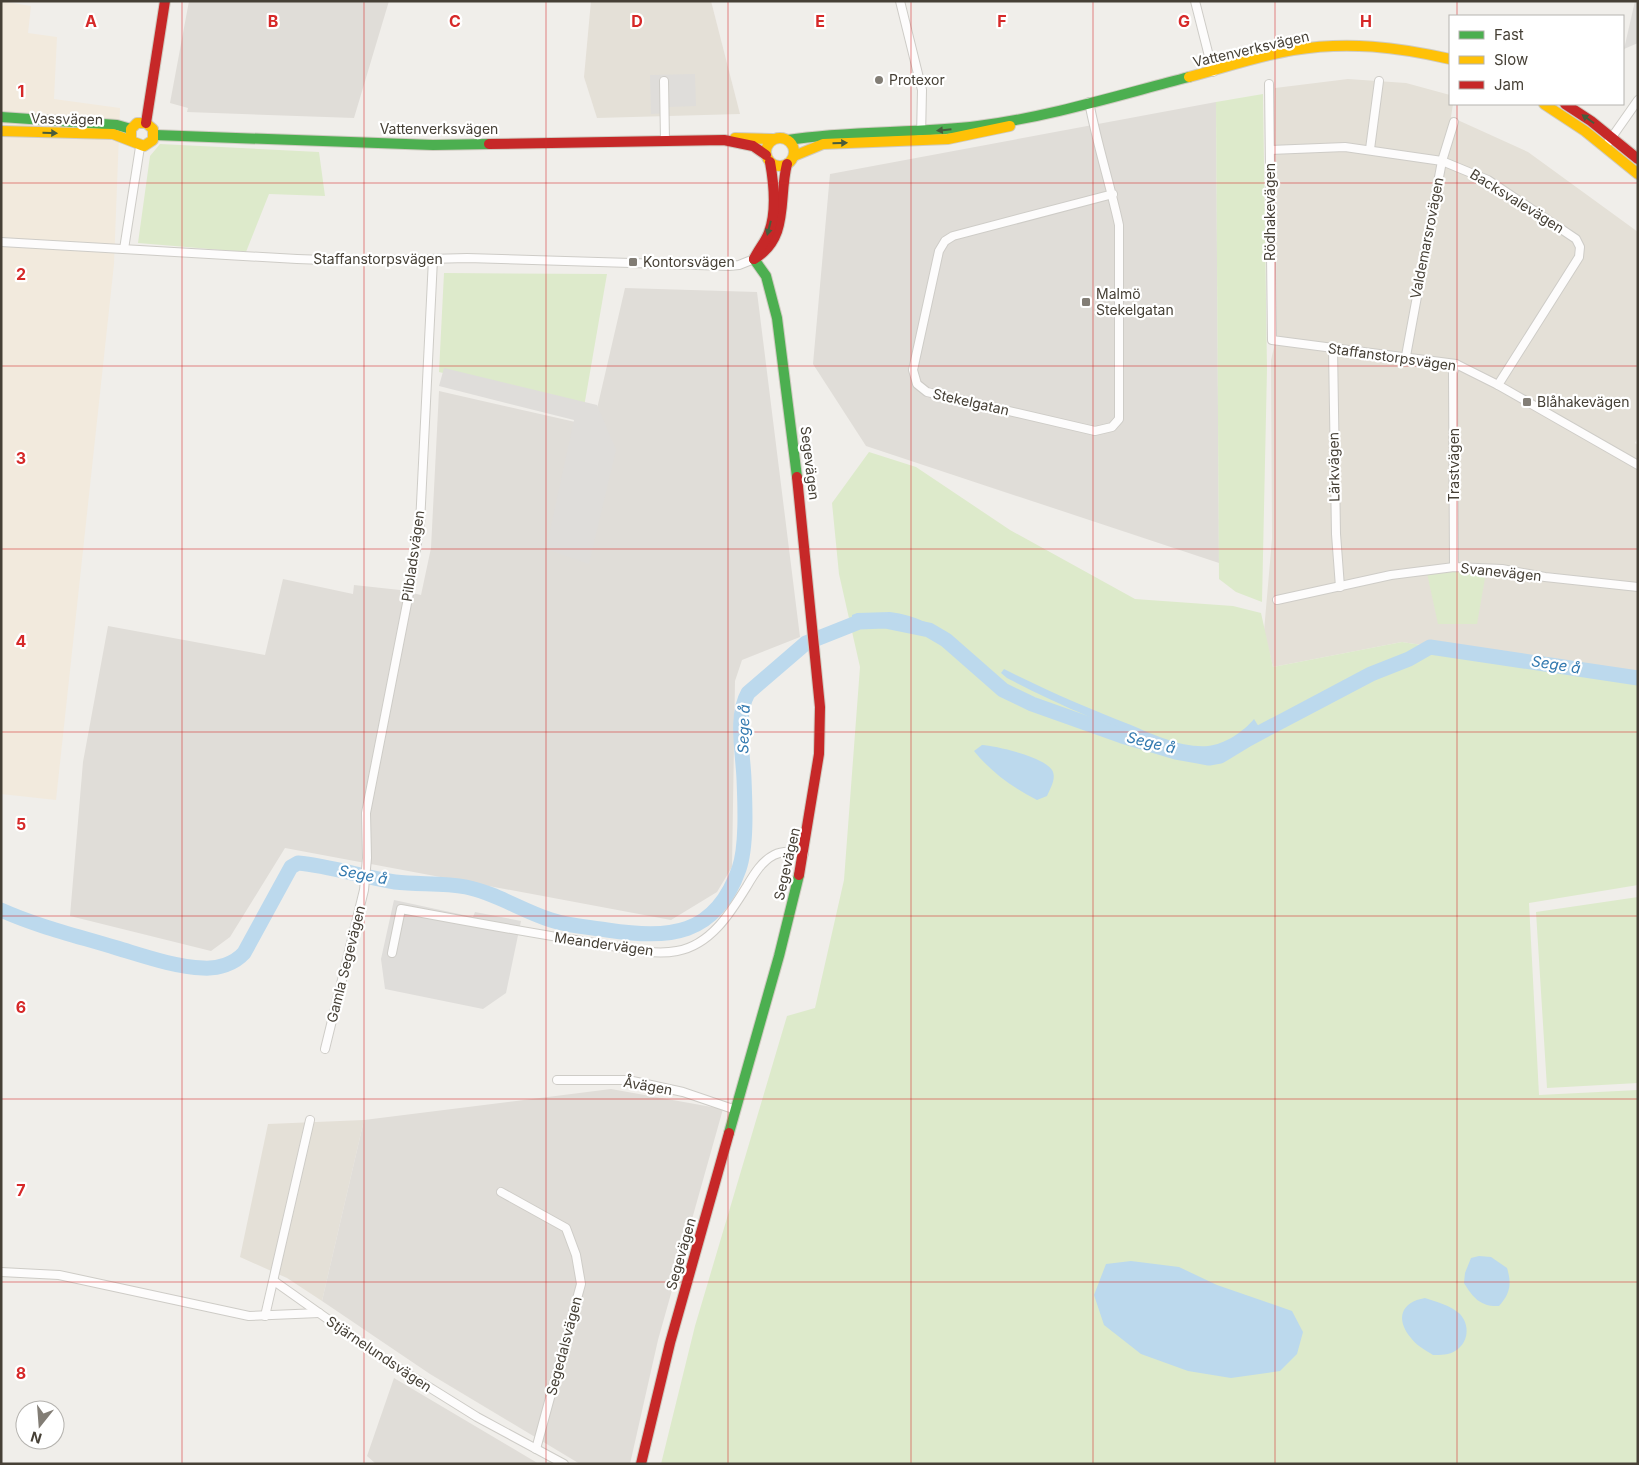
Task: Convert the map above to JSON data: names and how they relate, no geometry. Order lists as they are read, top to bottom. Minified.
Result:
{"streets":{"street":["Vattenverksvägen","Vassvägen","Backsvalevägen","Rödhakevägen","Valdemarsrovägen","Staffanstorpsvägen","Stekelgatan","Segevägen","Trastvägen","Lärkvägen","Pilbladsvägen","Svanevägen","Meandervägen","Gamla Segevägen","Åvägen","Segedalsvägen","Stjärnelundsvägen"]},"crossings":[["Vattenverksvägen","Vassvägen"],["Vattenverksvägen","Stekelgatan"],["Backsvalevägen","Rödhakevägen"],["Backsvalevägen","Valdemarsrovägen"],["Backsvalevägen","Staffanstorpsvägen"],["Rödhakevägen","Staffanstorpsvägen"],["Valdemarsrovägen","Staffanstorpsvägen"],["Staffanstorpsvägen","Segevägen"],["Staffanstorpsvägen","Trastvägen"],["Staffanstorpsvägen","Lärkvägen"],["Staffanstorpsvägen","Pilbladsvägen"],["Segevägen","Meandervägen"],["Segevägen","Åvägen"],["Trastvägen","Svanevägen"],["Lärkvägen","Svanevägen"],["Pilbladsvägen","Gamla Segevägen"],["Segedalsvägen","Stjärnelundsvägen"]],"water":["Sege å"],"places":{"other":["Protexor"],"transit":["Kontorsvägen","Malmö Stekelgatan","Blåhakevägen"]},"legend":["Fast","Slow","Jam"],"north":"bottom","grid":{"columns":["A","B","C","D","E","F","G","H"],"rows":["1","2","3","4","5","6","7","8"]}}
